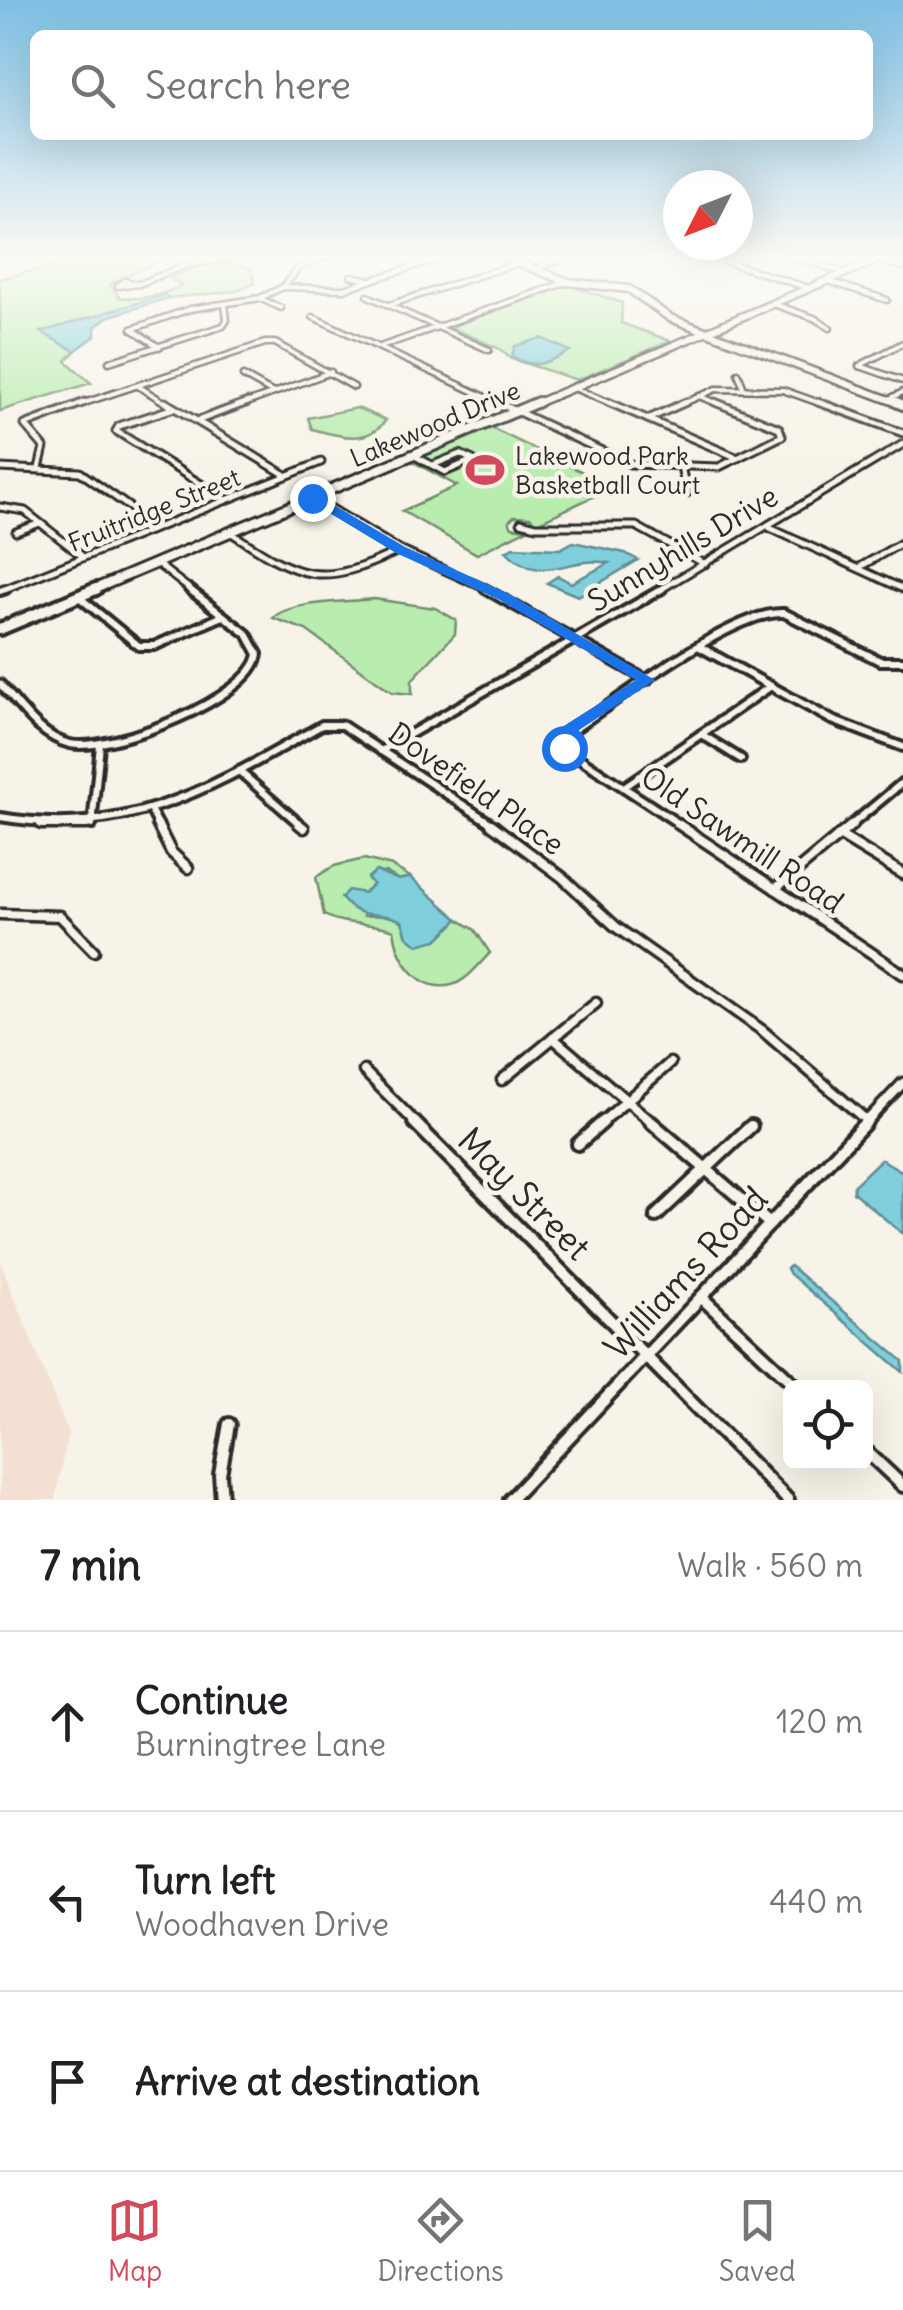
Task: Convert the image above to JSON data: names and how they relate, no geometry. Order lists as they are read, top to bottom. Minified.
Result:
{"streets":{"street":["Lakewood Drive","Fruitridge Street","Sunnyhills Drive","Dovefield Place","Old Sawmill Road","May Street","Williams Road"]},"crossings":[["Sunnyhills Drive","Dovefield Place"],["Dovefield Place","Williams Road"],["May Street","Williams Road"]],"places":{"sports":["Lakewood Park Basketball Court"]},"north":"bottom left","page":{"search":"Search here","heading":["7 min","Walk · 560 m"],"list":[["Continue","Burningtree Lane","120 m"],["Turn left","Woodhaven Drive","440 m"],"Arrive at destination"],"nav":["Map","Directions","Saved"]}}
